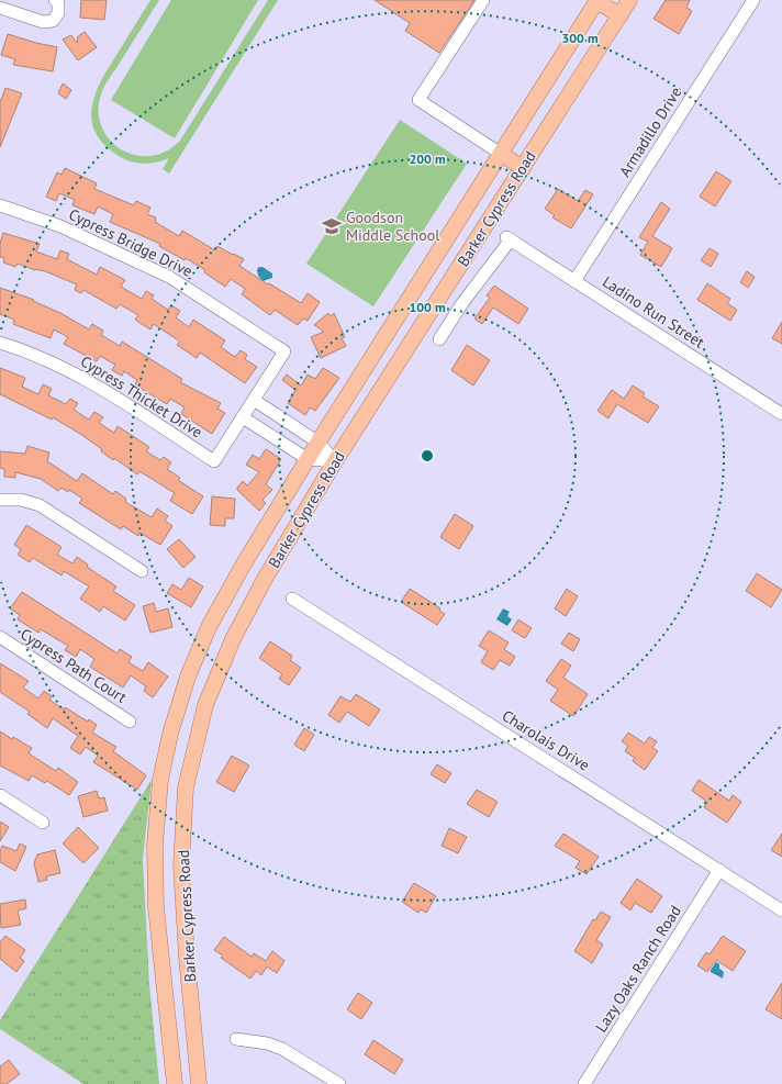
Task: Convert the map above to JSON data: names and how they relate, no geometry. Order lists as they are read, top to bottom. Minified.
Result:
{"streets":{"main road":["Barker Cypress Road"],"street":["Armadillo Drive","Cypress Bridge Drive","Ladino Run Street","Cypress Thicket Drive","Cypress Path Court","Charolais Drive","Lazy Oaks Ranch Road"]},"crossings":[["Armadillo Drive","Ladino Run Street"],["Charolais Drive","Lazy Oaks Ranch Road"]],"places":{"school or university":["Goodson Middle School"]},"rings":["300 m","200 m","100 m"]}
